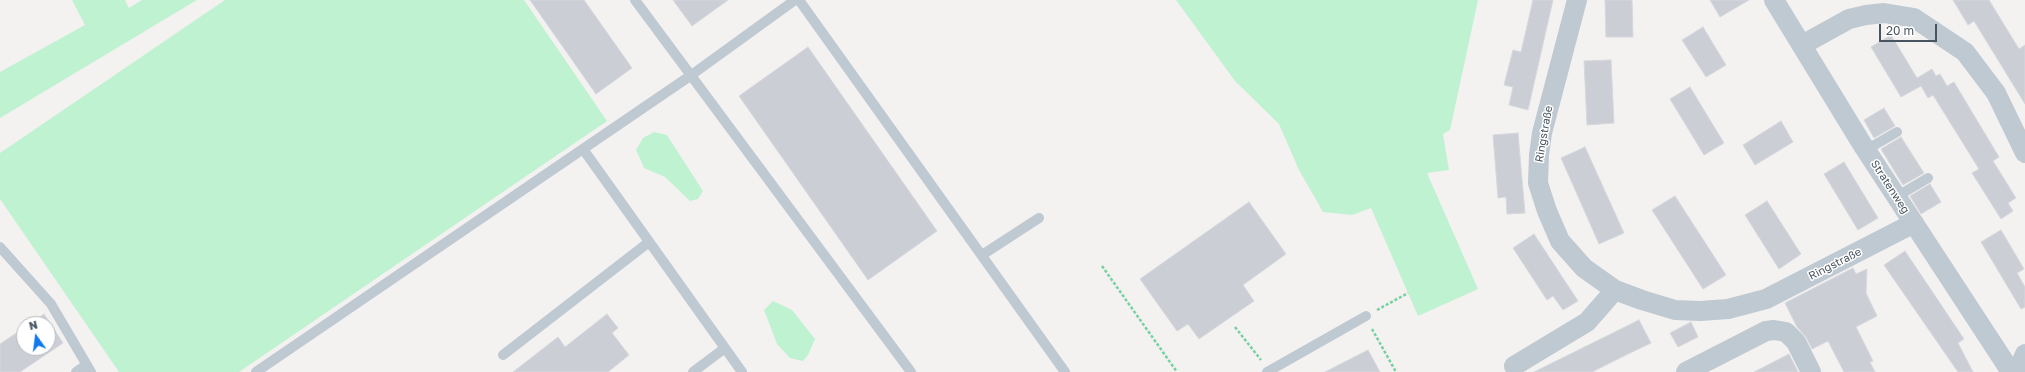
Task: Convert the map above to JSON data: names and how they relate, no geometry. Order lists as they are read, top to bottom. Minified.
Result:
{"streets":{"street":["Ringstraße","Stratenweg"]},"crossings":[["Ringstraße","Stratenweg"]],"scale_bar":"20 m","north":"top"}
